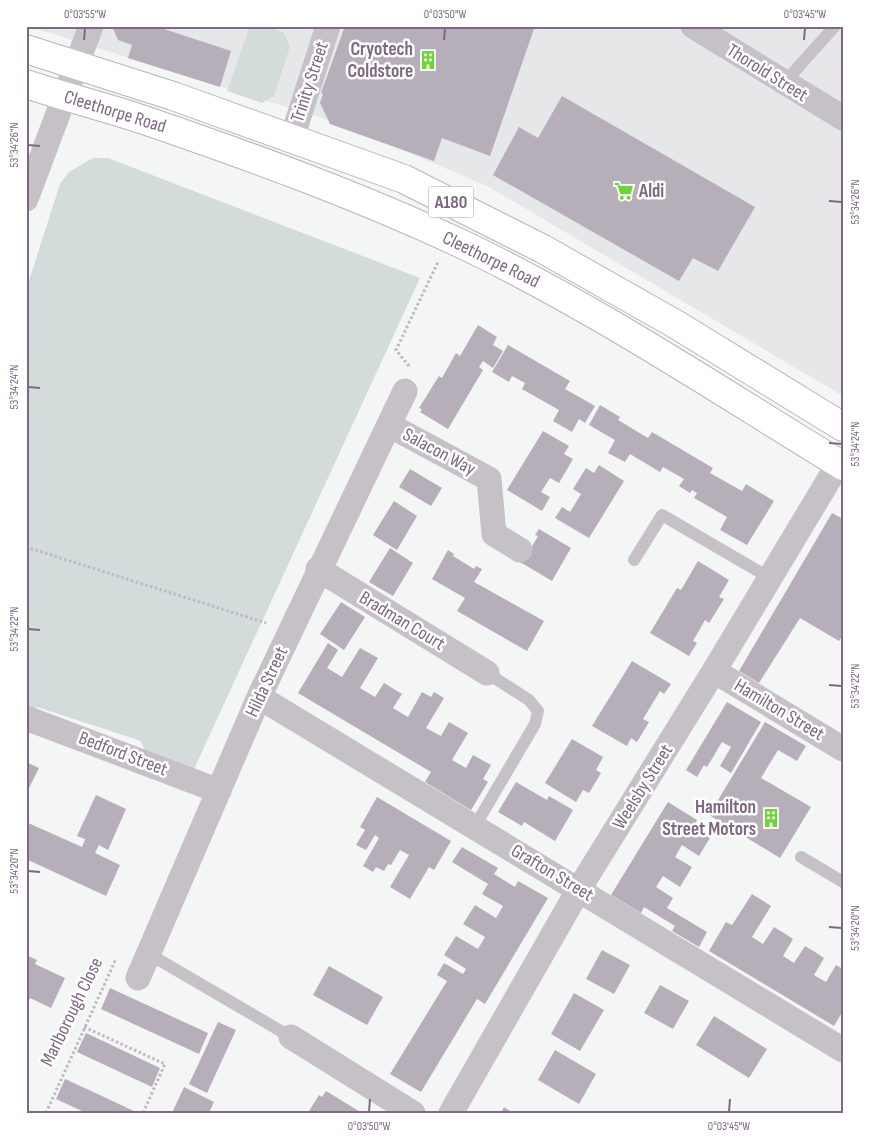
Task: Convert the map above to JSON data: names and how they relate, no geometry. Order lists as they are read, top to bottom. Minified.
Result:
{"streets":{"main road":["Cleethorpe Road","A180"],"street":["Thorold Street","Trinity Street","Salacon Way","Bradman Court","Hilda Street","Hamilton Street","Bedford Street","Weelsby Street","Grafton Street"],"path":["Marlborough Close"]},"crossings":[["Trinity Street","Cleethorpe Road"],["Cleethorpe Road","Weelsby Street"],["Salacon Way","Hilda Street"],["Bradman Court","Hilda Street"],["Hilda Street","Bedford Street"],["Hilda Street","Grafton Street"],["Hilda Street","Marlborough Close"],["Hamilton Street","Weelsby Street"],["Weelsby Street","Grafton Street"]],"places":{"building":["Cryotech Coldstore","Hamilton Street Motors"],"supermarket":["Aldi"]},"coordinates":["0°03'55\"W","0°03'50\"W","0°03'45\"W","53°34'26\"N","53°34'24\"N","53°34'22\"N","53°34'20\"N"]}
